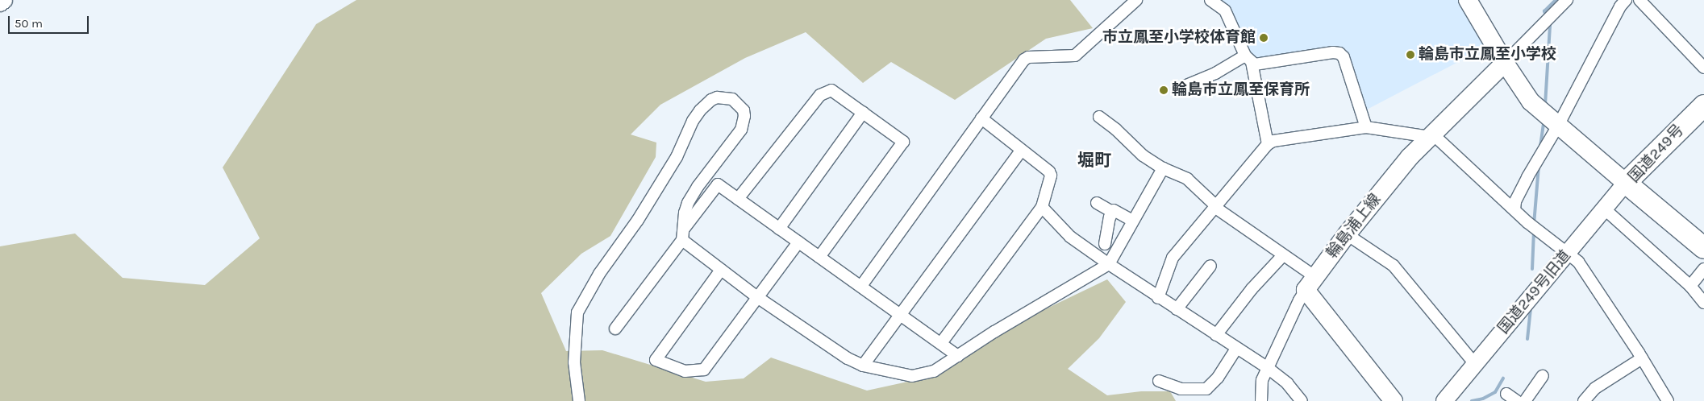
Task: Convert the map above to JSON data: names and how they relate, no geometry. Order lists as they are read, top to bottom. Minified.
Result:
{"streets":{"highway":["国道249号"],"main road":["輪島浦上線"],"street":["国道249号旧道"]},"crossings":[["国道249号","国道249号旧道"]],"districts":["堀町"],"places":["市立鳳至小学校体育館","輪島市立鳳至小学校","輪島市立鳳至保育所"],"scale_bar":"50 m"}
